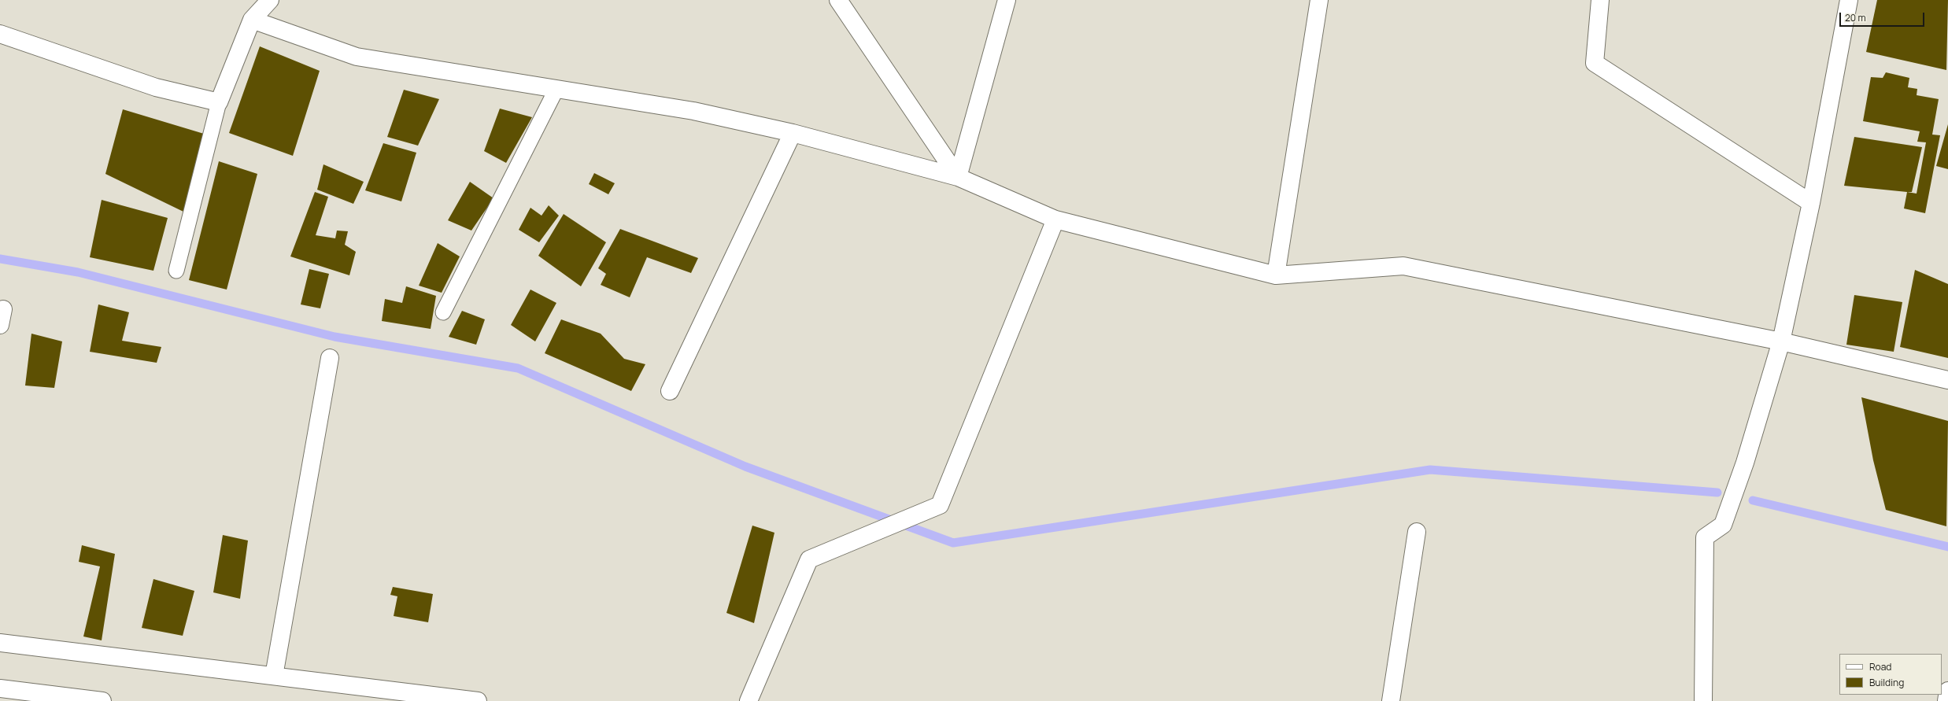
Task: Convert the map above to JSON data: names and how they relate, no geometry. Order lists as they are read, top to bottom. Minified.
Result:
{"legend":["Road","Building"],"scale_bar":"20 m"}
